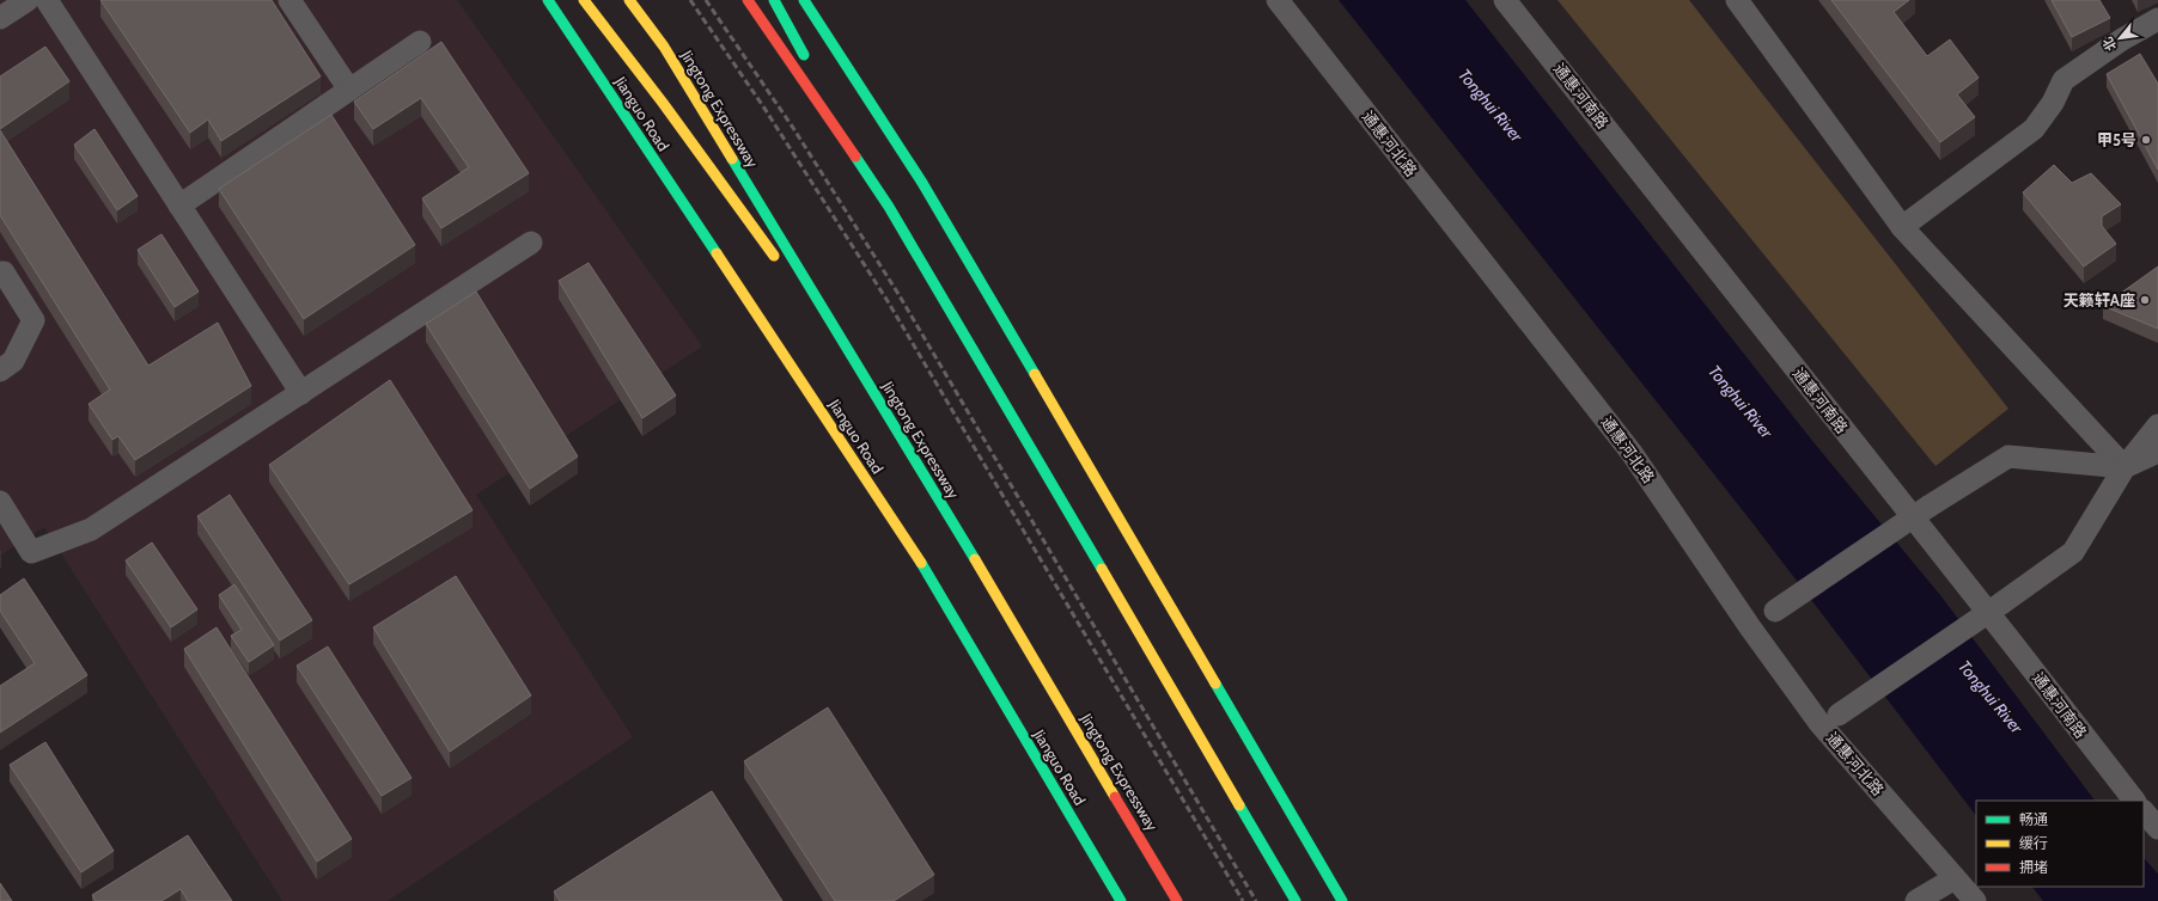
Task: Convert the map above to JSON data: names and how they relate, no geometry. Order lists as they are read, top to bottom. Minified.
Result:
{"streets":{"main road":["Jingtong Expressway","Jianguo Road"],"street":["通惠河南路","通惠河北路"]},"water":["Tonghui River"],"places":["甲5号","天籁轩A座"],"legend":["畅通","缓行","拥堵"],"north":"bottom left"}
